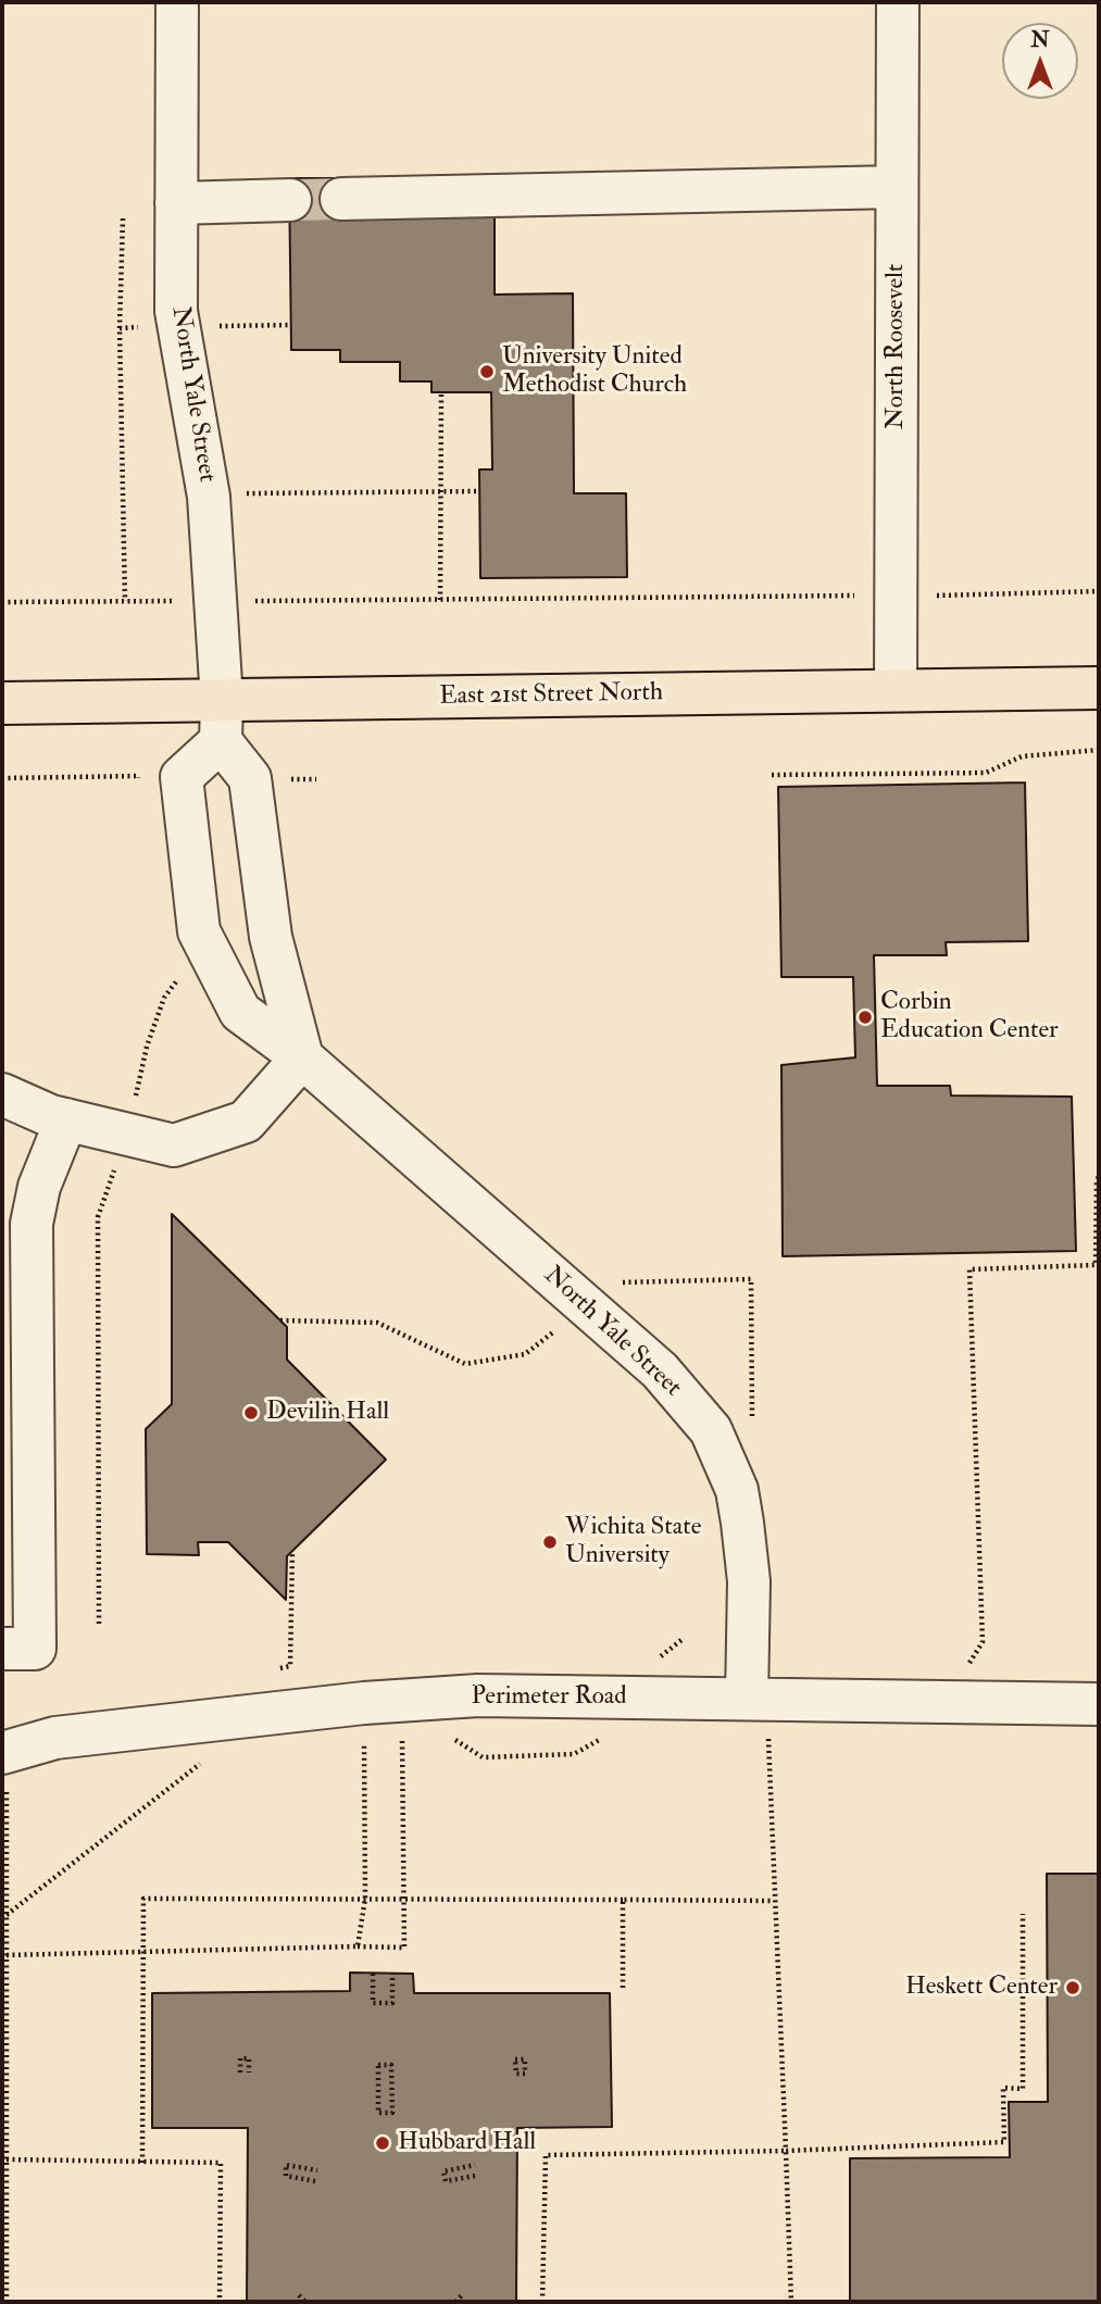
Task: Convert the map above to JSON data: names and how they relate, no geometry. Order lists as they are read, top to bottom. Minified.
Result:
{"streets":{"main road":["East 21st Street North"],"street":["North Roosevelt","North Yale Street","Perimeter Road"]},"crossings":[["North Roosevelt","East 21st Street North"],["North Yale Street","East 21st Street North"],["North Yale Street","Perimeter Road"]],"places":["University United Methodist Church","Corbin Education Center","Devilin Hall","Wichita State University","Heskett Center","Hubbard Hall"],"north":"top"}
